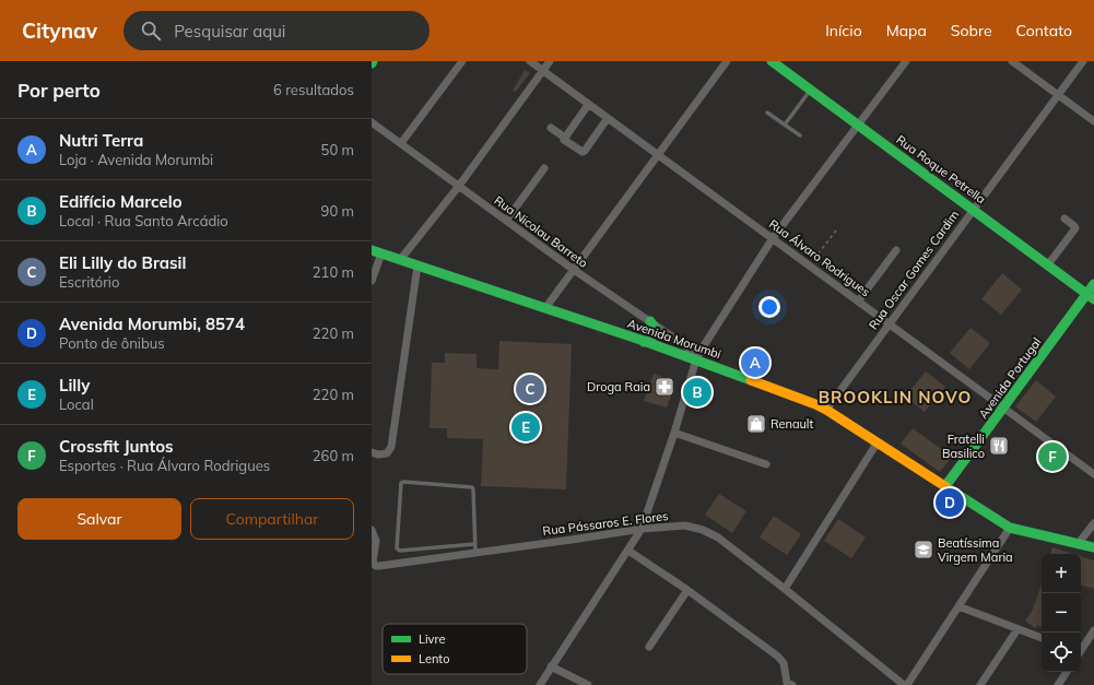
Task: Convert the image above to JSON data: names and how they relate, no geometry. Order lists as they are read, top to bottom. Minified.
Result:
{"streets":{"street":["Rua Roque Petrella","Rua Nicolau Barreto","Rua Álvaro Rodrigues","Rua Oscar Gomes Cardim","Avenida Morumbi","Avenida Portugal","Rua Pássaros E. Flores"]},"crossings":[["Rua Roque Petrella","Rua Oscar Gomes Cardim"],["Rua Roque Petrella","Avenida Portugal"],["Rua Nicolau Barreto","Avenida Morumbi"],["Rua Álvaro Rodrigues","Rua Oscar Gomes Cardim"],["Rua Álvaro Rodrigues","Avenida Portugal"],["Rua Oscar Gomes Cardim","Avenida Morumbi"],["Avenida Morumbi","Avenida Portugal"]],"districts":["BROOKLIN NOVO"],"places":{"pharmacy":["Droga Raia"],"shop":["Renault"],"restaurant":["Fratelli Basilico"],"school or university":["Beatíssima Virgem Maria"]},"legend":["Livre","Lento"],"page":{"header":"Citynav","search":"Pesquisar aqui","nav":["Início","Mapa","Sobre","Contato"],"heading":["Por perto","6 resultados"],"list":[{"mark":"A","name":"Nutri Terra","note":"Loja · Avenida Morumbi","value":"50 m"},{"mark":"B","name":"Edifício Marcelo","note":"Local · Rua Santo Arcádio","value":"90 m"},{"mark":"C","name":"Eli Lilly do Brasil","note":"Escritório","value":"210 m"},{"mark":"D","name":"Avenida Morumbi, 8574","note":"Ponto de ônibus","value":"220 m"},{"mark":"E","name":"Lilly","note":"Local","value":"220 m"},{"mark":"F","name":"Crossfit Juntos","note":"Esportes · Rua Álvaro Rodrigues","value":"260 m"}],"pins":["A","C","B","E","F","D"],"buttons":["Salvar","Compartilhar"],"map_buttons":["+","−"]}}
